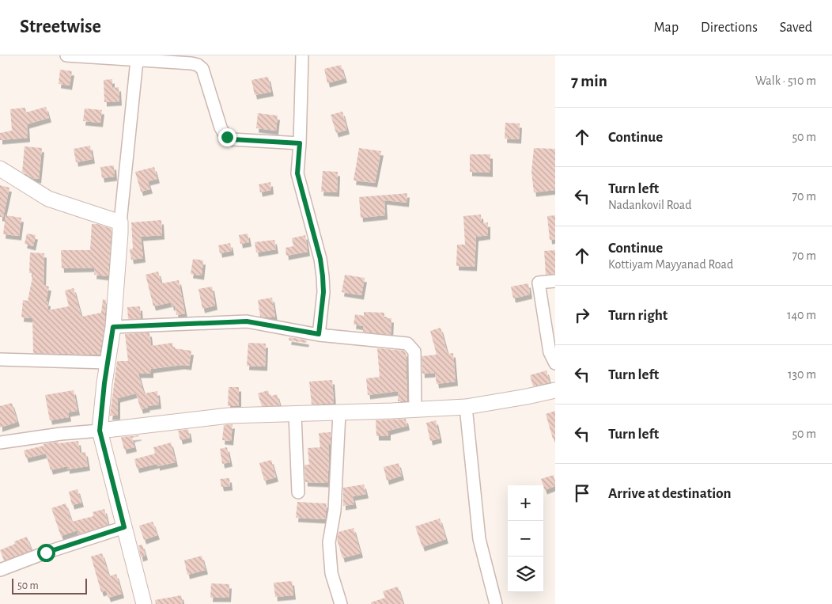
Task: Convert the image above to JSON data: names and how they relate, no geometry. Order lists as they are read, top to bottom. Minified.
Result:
{"scale_bar":"50 m","page":{"header":"Streetwise","nav":["Map","Directions","Saved"],"heading":["7 min","Walk · 510 m"],"list":[["Continue","50 m"],["Turn left","Nadankovil Road","70 m"],["Continue","Kottiyam Mayyanad Road","70 m"],["Turn right","140 m"],["Turn left","130 m"],["Turn left","50 m"],"Arrive at destination"],"map_buttons":["+","−"],"scale":"50 m"}}
